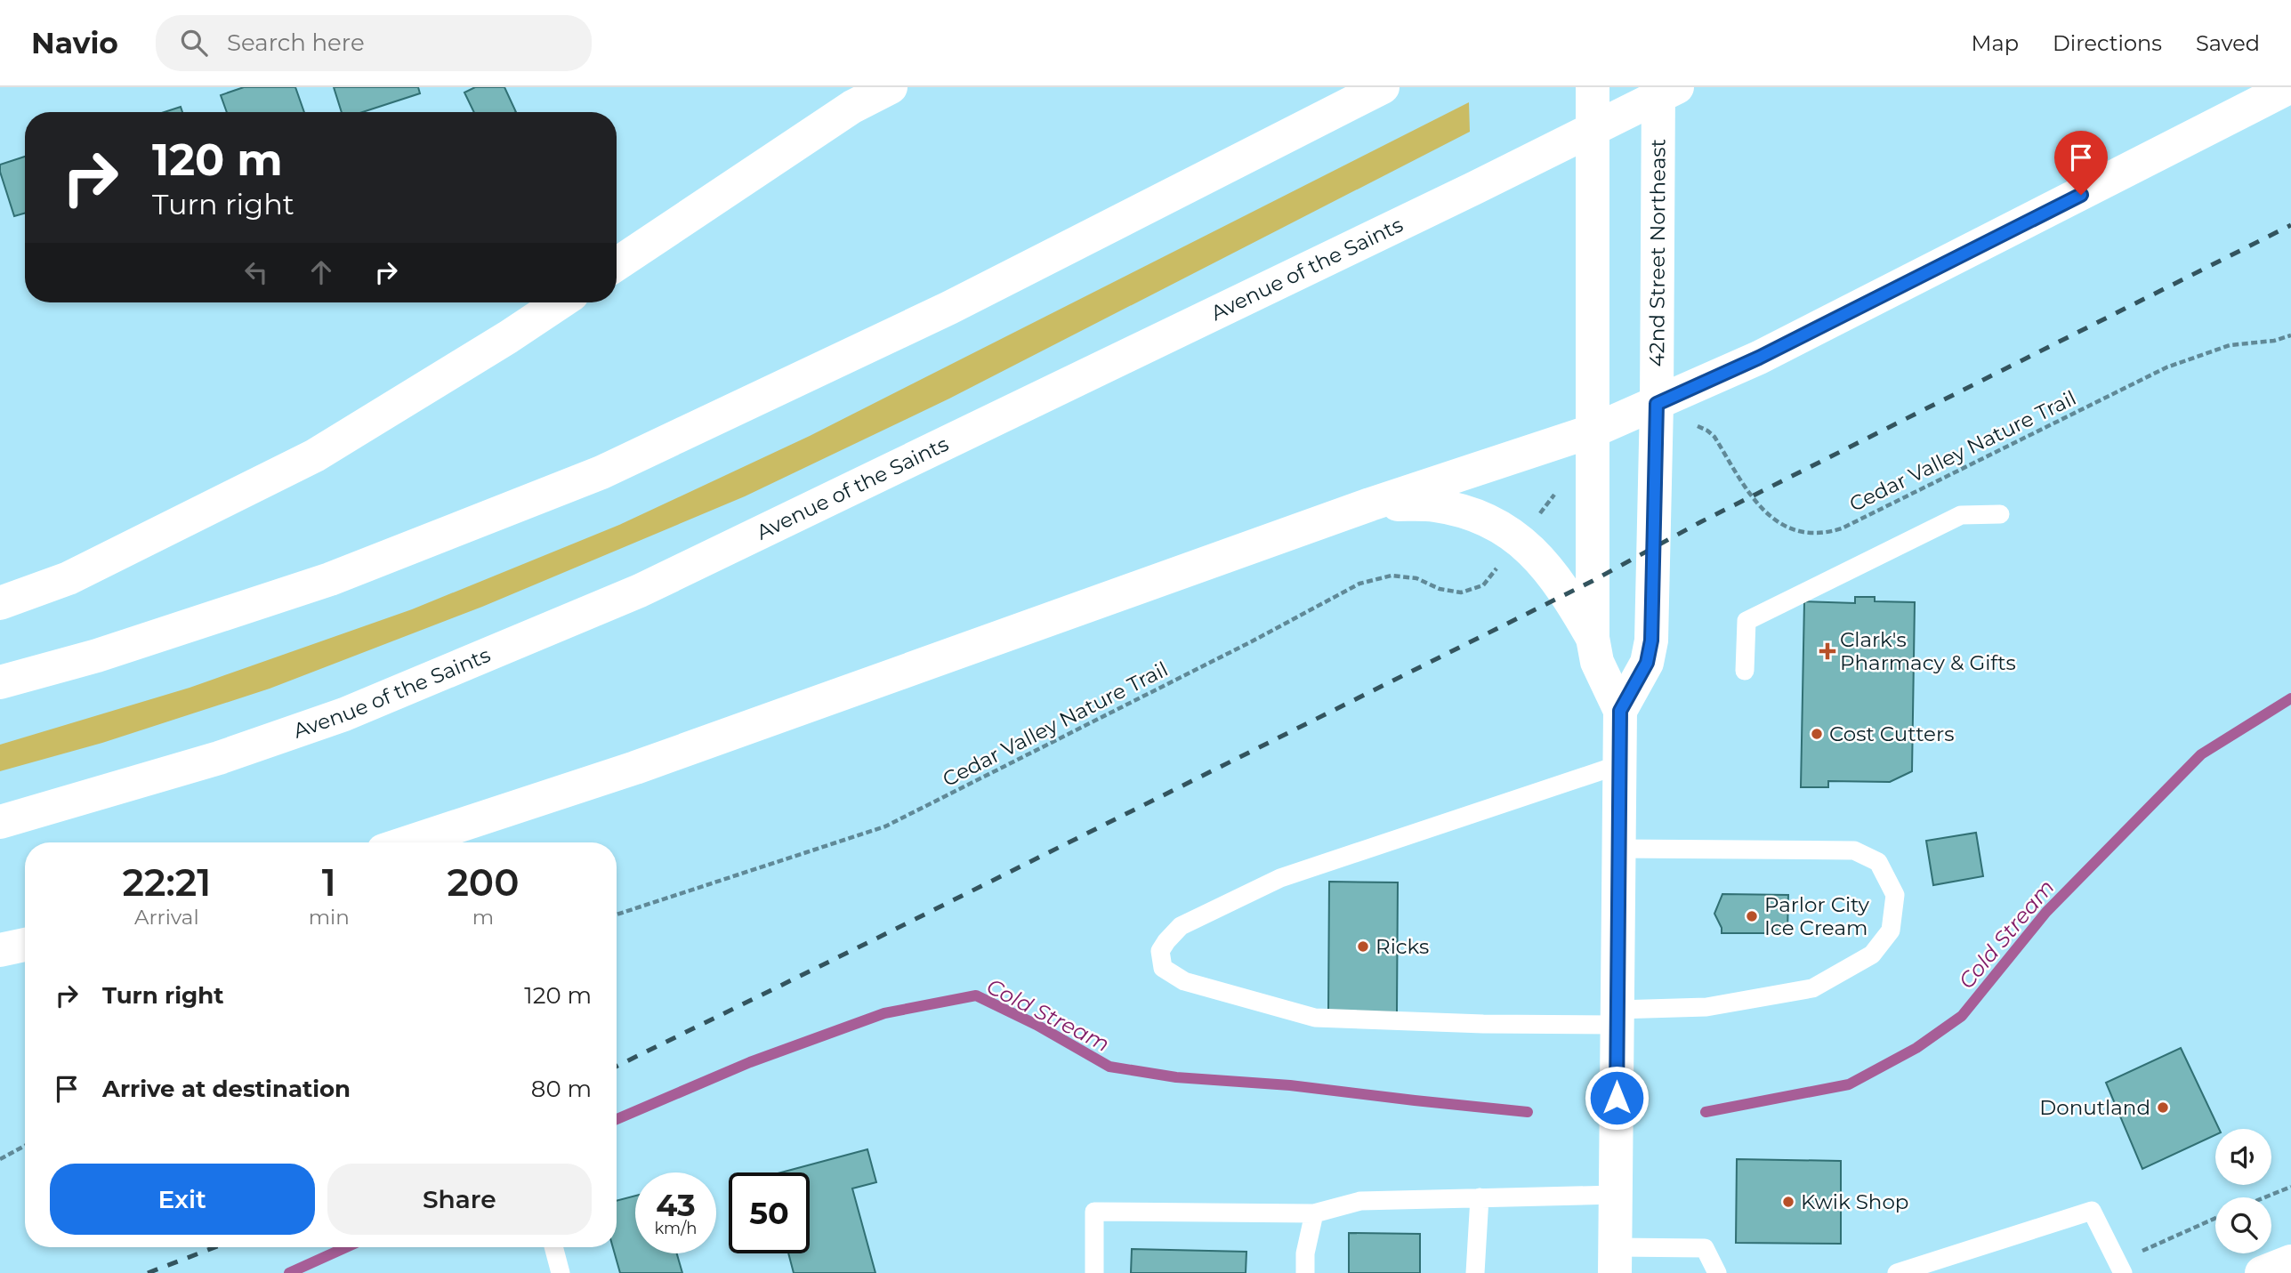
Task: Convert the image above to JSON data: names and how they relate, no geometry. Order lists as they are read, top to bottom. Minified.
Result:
{"streets":{"main road":["42nd Street Northeast","Avenue of the Saints"],"path":["Cedar Valley Nature Trail"]},"water":["Cold Stream"],"places":{"health":["Clark's Pharmacy & Gifts"],"other":["Cost Cutters","Parlor City Ice Cream","Ricks","Donutland","Kwik Shop"]},"page":{"header":"Navio","search":"Search here","nav":["Map","Directions","Saved"],"turn":["120 m","Turn right"],"eta":["22:21","Arrival","1","min","200","m"],"list":[{"name":"Turn right","value":"120 m"},{"name":"Arrive at destination","value":"80 m"}],"buttons":["Exit","Share"],"speed":"43 km/h","limit":"50"}}
